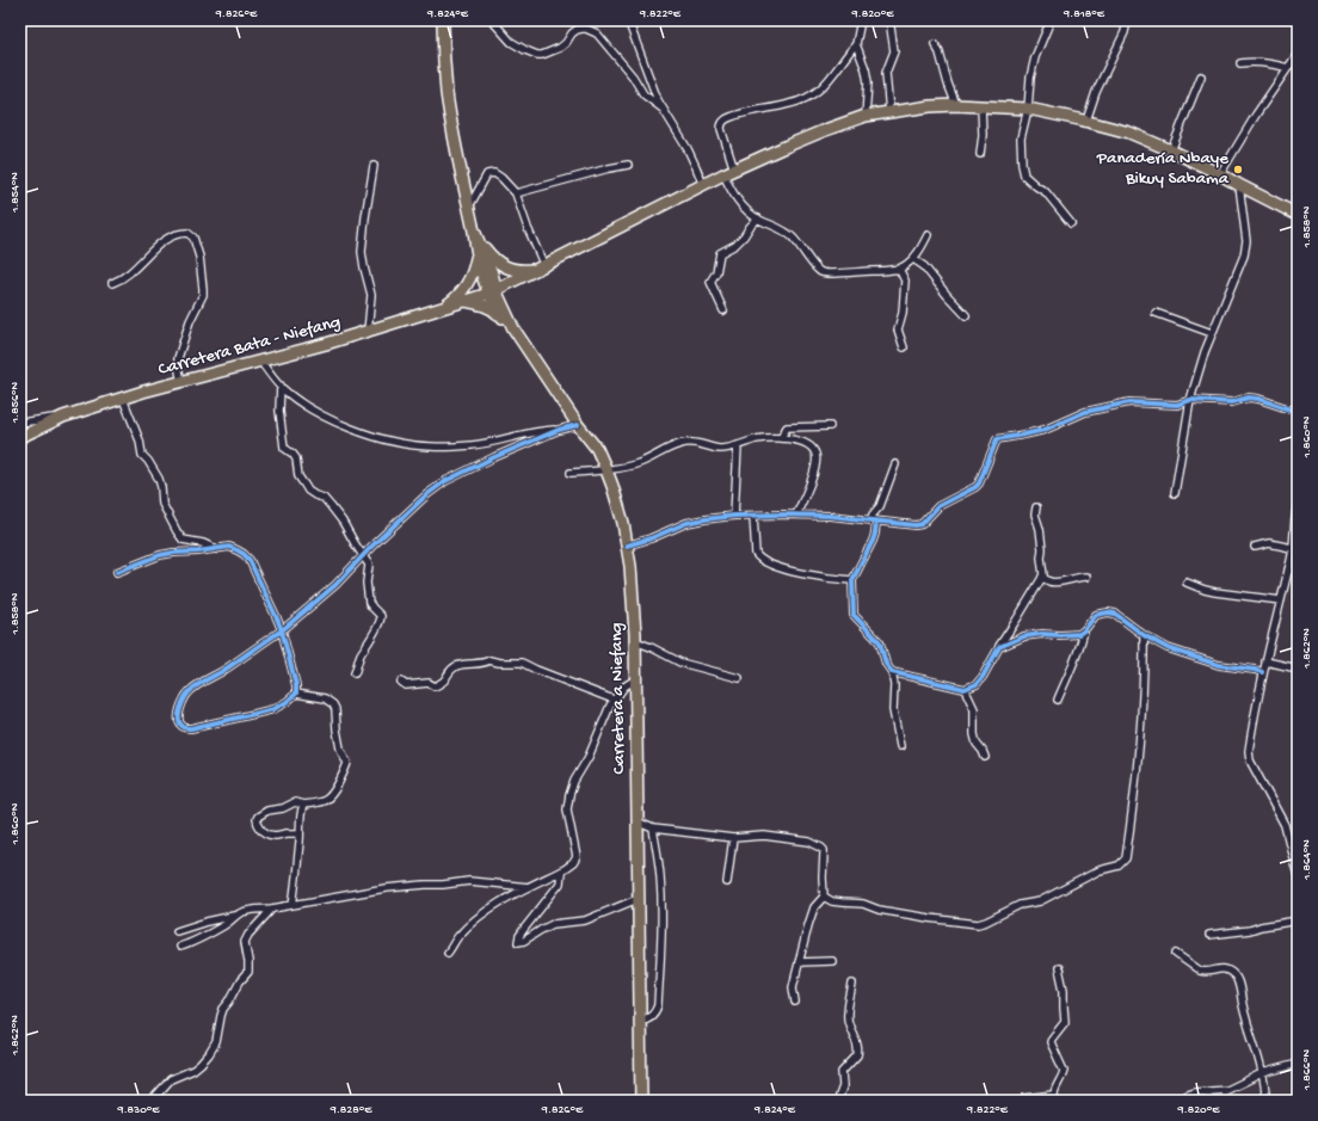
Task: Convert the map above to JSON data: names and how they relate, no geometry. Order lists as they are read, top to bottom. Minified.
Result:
{"streets":{"main road":["Carretera Bata - Niefang","Carretera a Niefang"]},"places":["Panadería Nbaye Bikuy Sabama"],"coordinates":["9.826°E","9.824°E","9.822°E","9.820°E","9.818°E","1.854°N","1.858°N","1.856°N","1.860°N","1.862°N","1.864°N","1.866°N","9.830°E","9.828°E"]}
